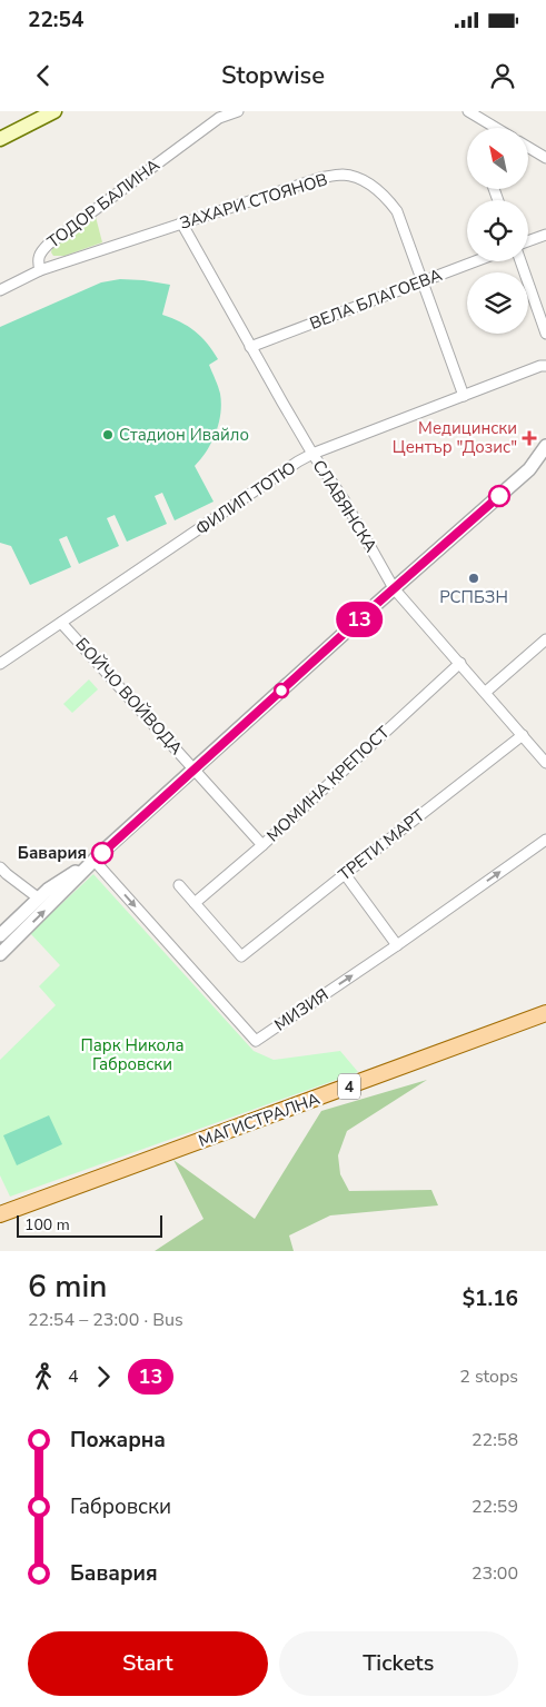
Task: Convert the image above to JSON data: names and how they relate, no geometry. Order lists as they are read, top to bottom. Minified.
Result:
{"streets":{"main road":["4","МАГИСТРАЛНА"],"street":["ЗАХАРИ СТОЯНОВ","ТОДОР БАЛИНА","ВЕЛА БЛАГОЕВА","ФИЛИП ТОТЮ","СЛАВЯНСКА","БОЙЧО ВОЙВОДА","МОМИНА КРЕПОСТ","ТРЕТИ МАРТ","МИЗИЯ"]},"crossings":[["ЗАХАРИ СТОЯНОВ","ТОДОР БАЛИНА"],["ЗАХАРИ СТОЯНОВ","ВЕЛА БЛАГОЕВА"],["ЗАХАРИ СТОЯНОВ","ФИЛИП ТОТЮ"],["ЗАХАРИ СТОЯНОВ","СЛАВЯНСКА"],["ВЕЛА БЛАГОЕВА","СЛАВЯНСКА"],["ФИЛИП ТОТЮ","СЛАВЯНСКА"],["ФИЛИП ТОТЮ","БОЙЧО ВОЙВОДА"],["СЛАВЯНСКА","МОМИНА КРЕПОСТ"],["СЛАВЯНСКА","ТРЕТИ МАРТ"],["БОЙЧО ВОЙВОДА","МОМИНА КРЕПОСТ"],["МОМИНА КРЕПОСТ","ТРЕТИ МАРТ"]],"parks":["Парк Никола Габровски"],"places":{"other":["Стадион Ивайло","РСПБЗН","Бавария"],"health":["Медицински Център \"Дозис\""]},"lines":["bus line 13"],"scale_bar":"100 m","north":"top left","page":{"status":"22:54","header":"Stopwise","on_map":"13","scale":"100 m","heading":["6 min","22:54 – 23:00 · Bus","$1.16"],"legs":["4","13","2 stops"],"list":[{"name":"Пожарна","value":"22:58"},{"name":"Габровски","value":"22:59"},{"name":"Бавария","value":"23:00"}],"buttons":["Start","Tickets"]}}
